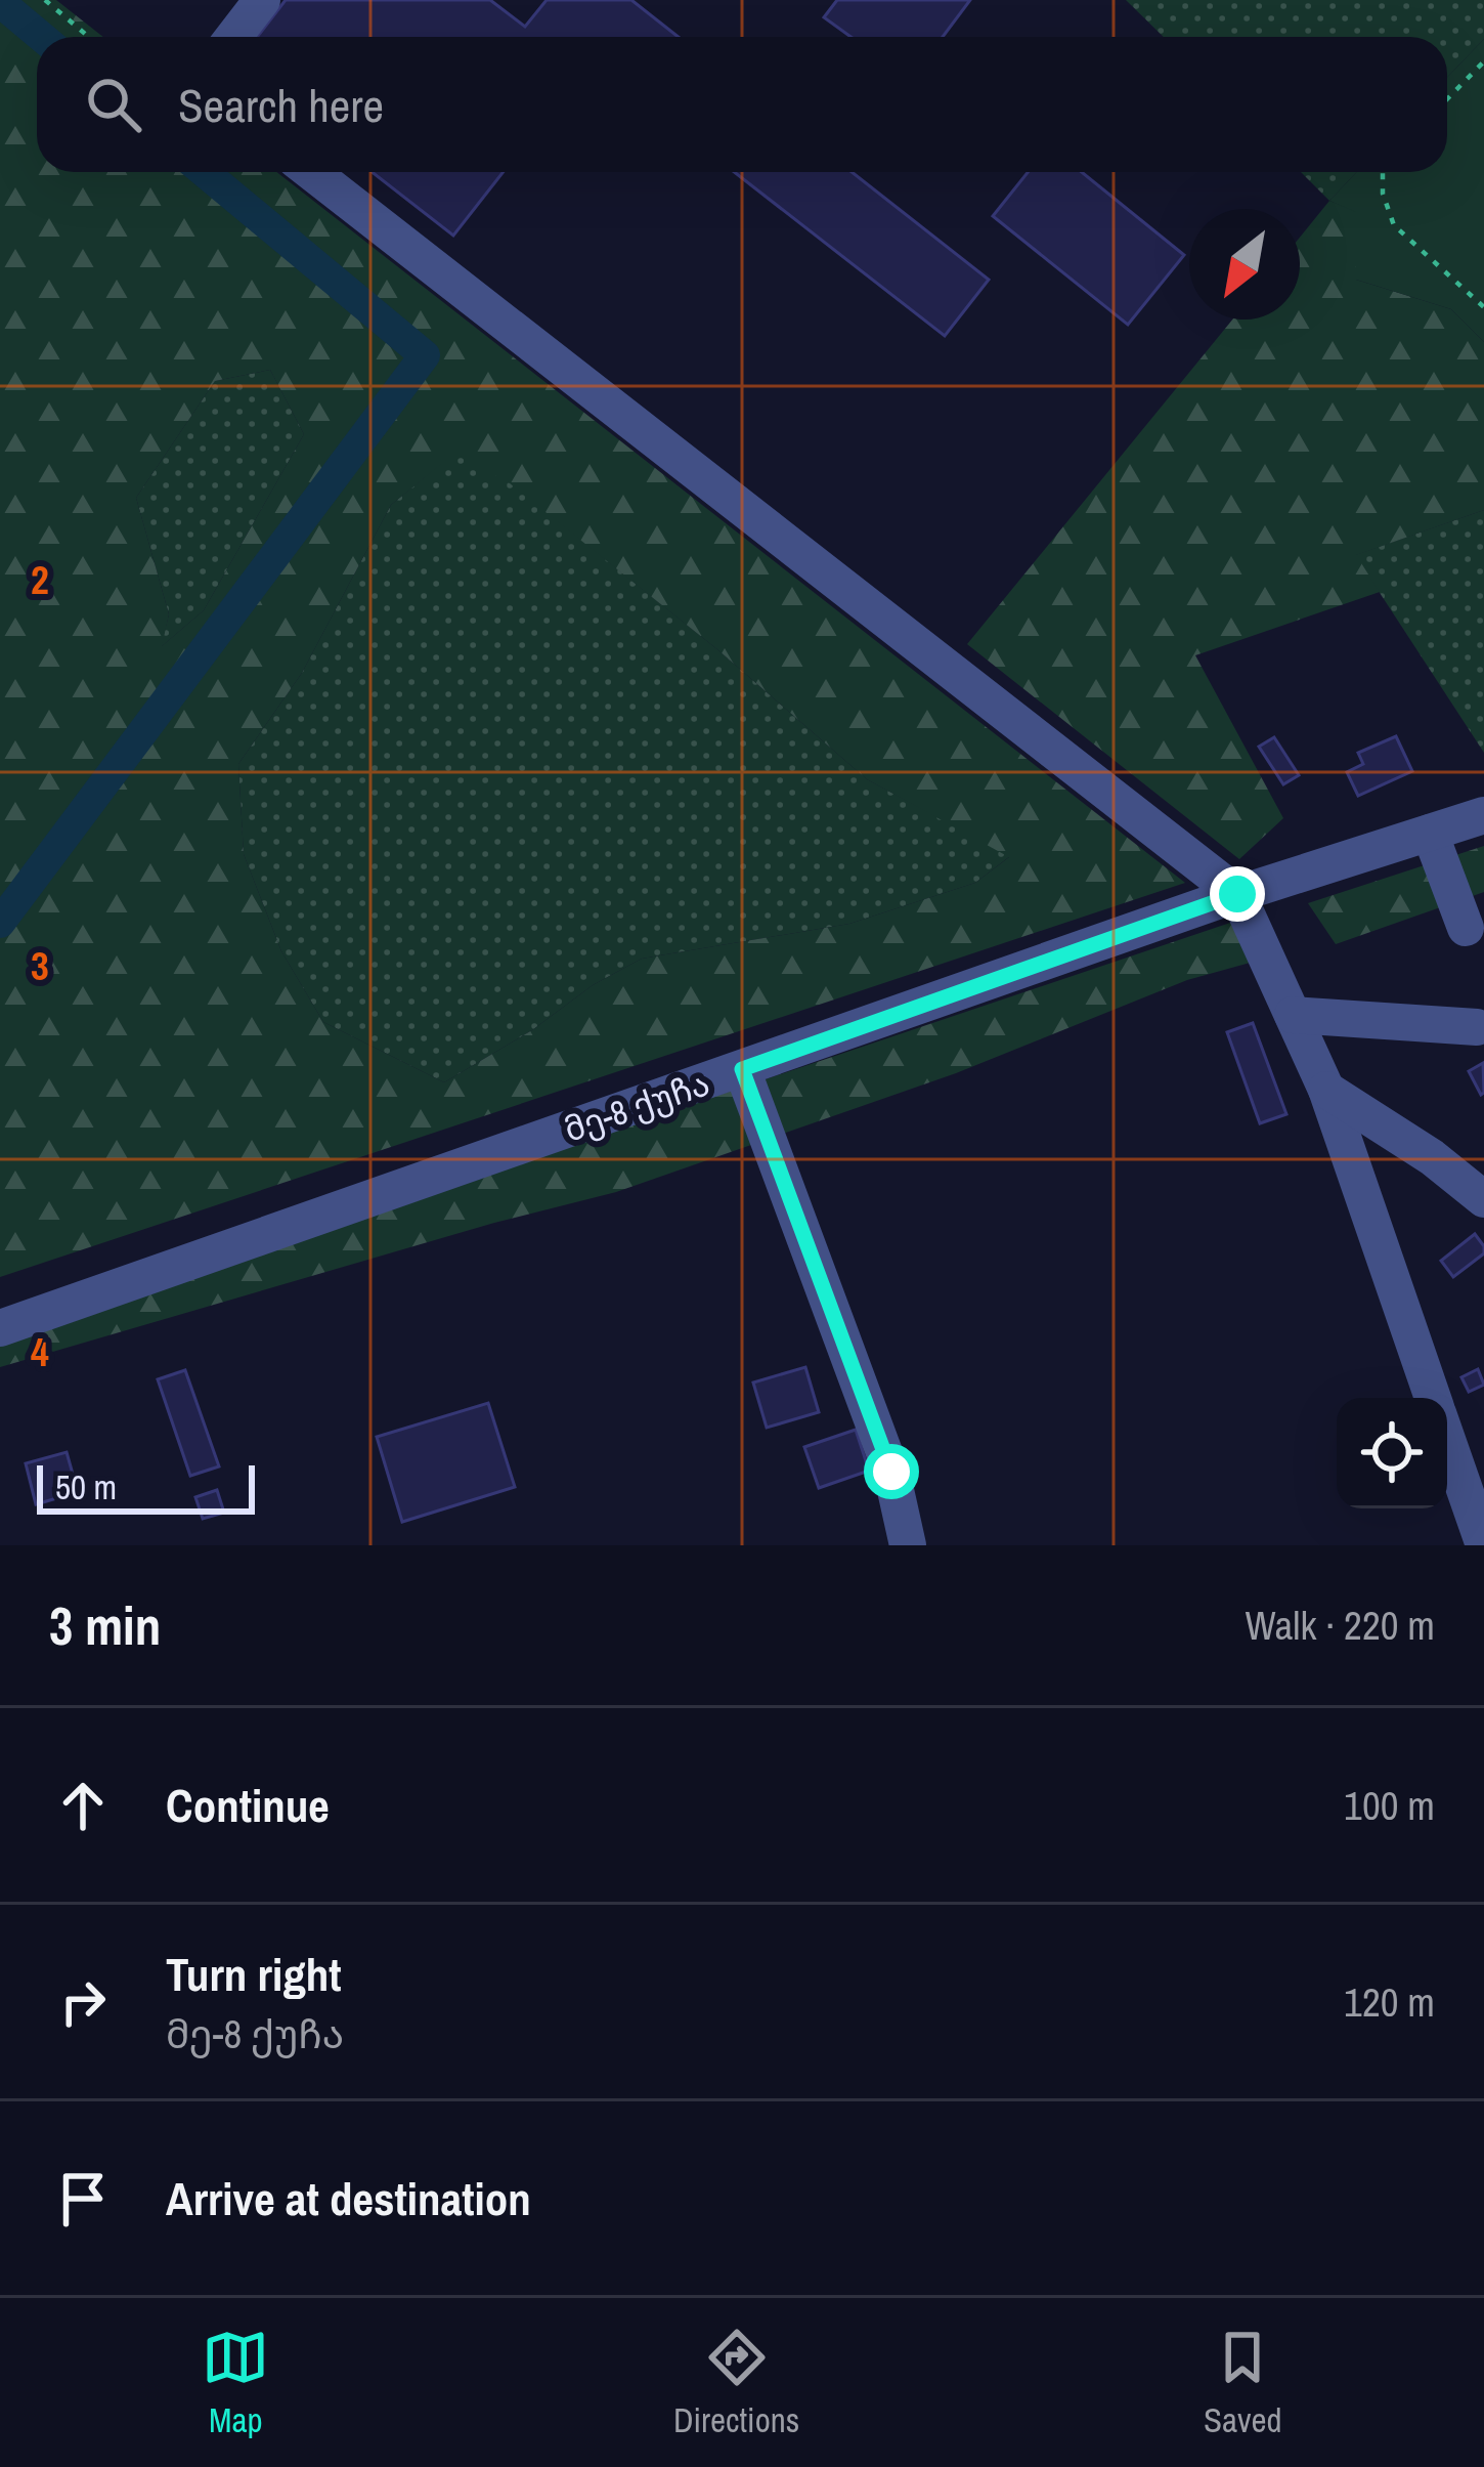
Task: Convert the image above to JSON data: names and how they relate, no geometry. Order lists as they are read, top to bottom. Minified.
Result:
{"streets":{"street":["მე-8 ქუჩა"]},"scale_bar":"50 m","north":"bottom left","page":{"search":"Search here","scale":"50 m","heading":["3 min","Walk · 220 m"],"list":[["Continue","100 m"],["Turn right","მე-8 ქუჩა","120 m"],"Arrive at destination"],"nav":["Map","Directions","Saved"]},"grid":{"rows":["2","3","4"]}}
